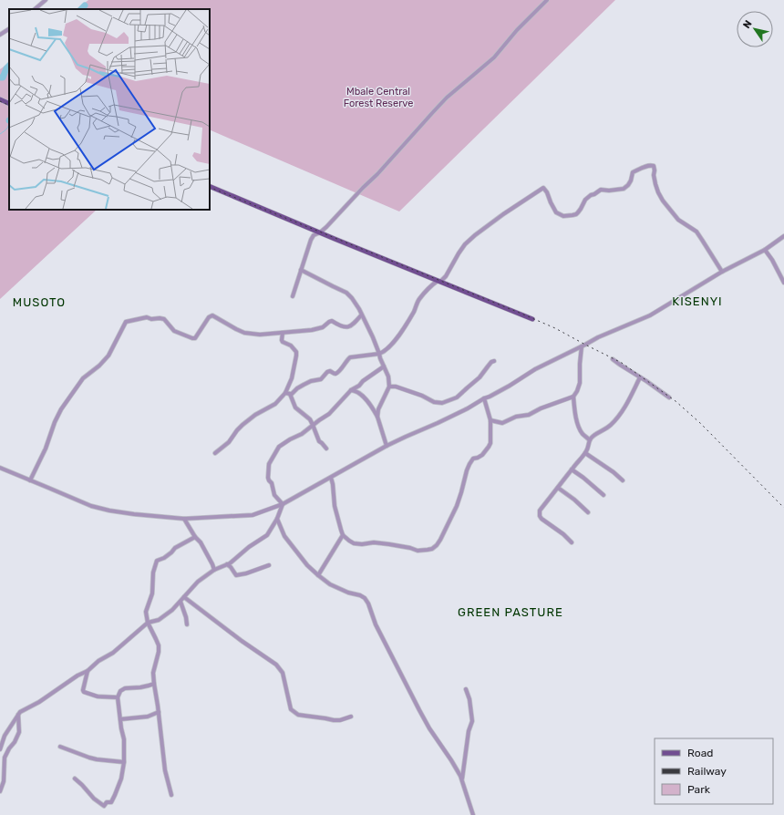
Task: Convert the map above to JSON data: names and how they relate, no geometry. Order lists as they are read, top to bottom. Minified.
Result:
{"districts":["KISENYI","MUSOTO","GREEN PASTURE"],"parks":["Mbale Central Forest Reserve"],"legend":["Road","Railway","Park"],"north":"top left"}
